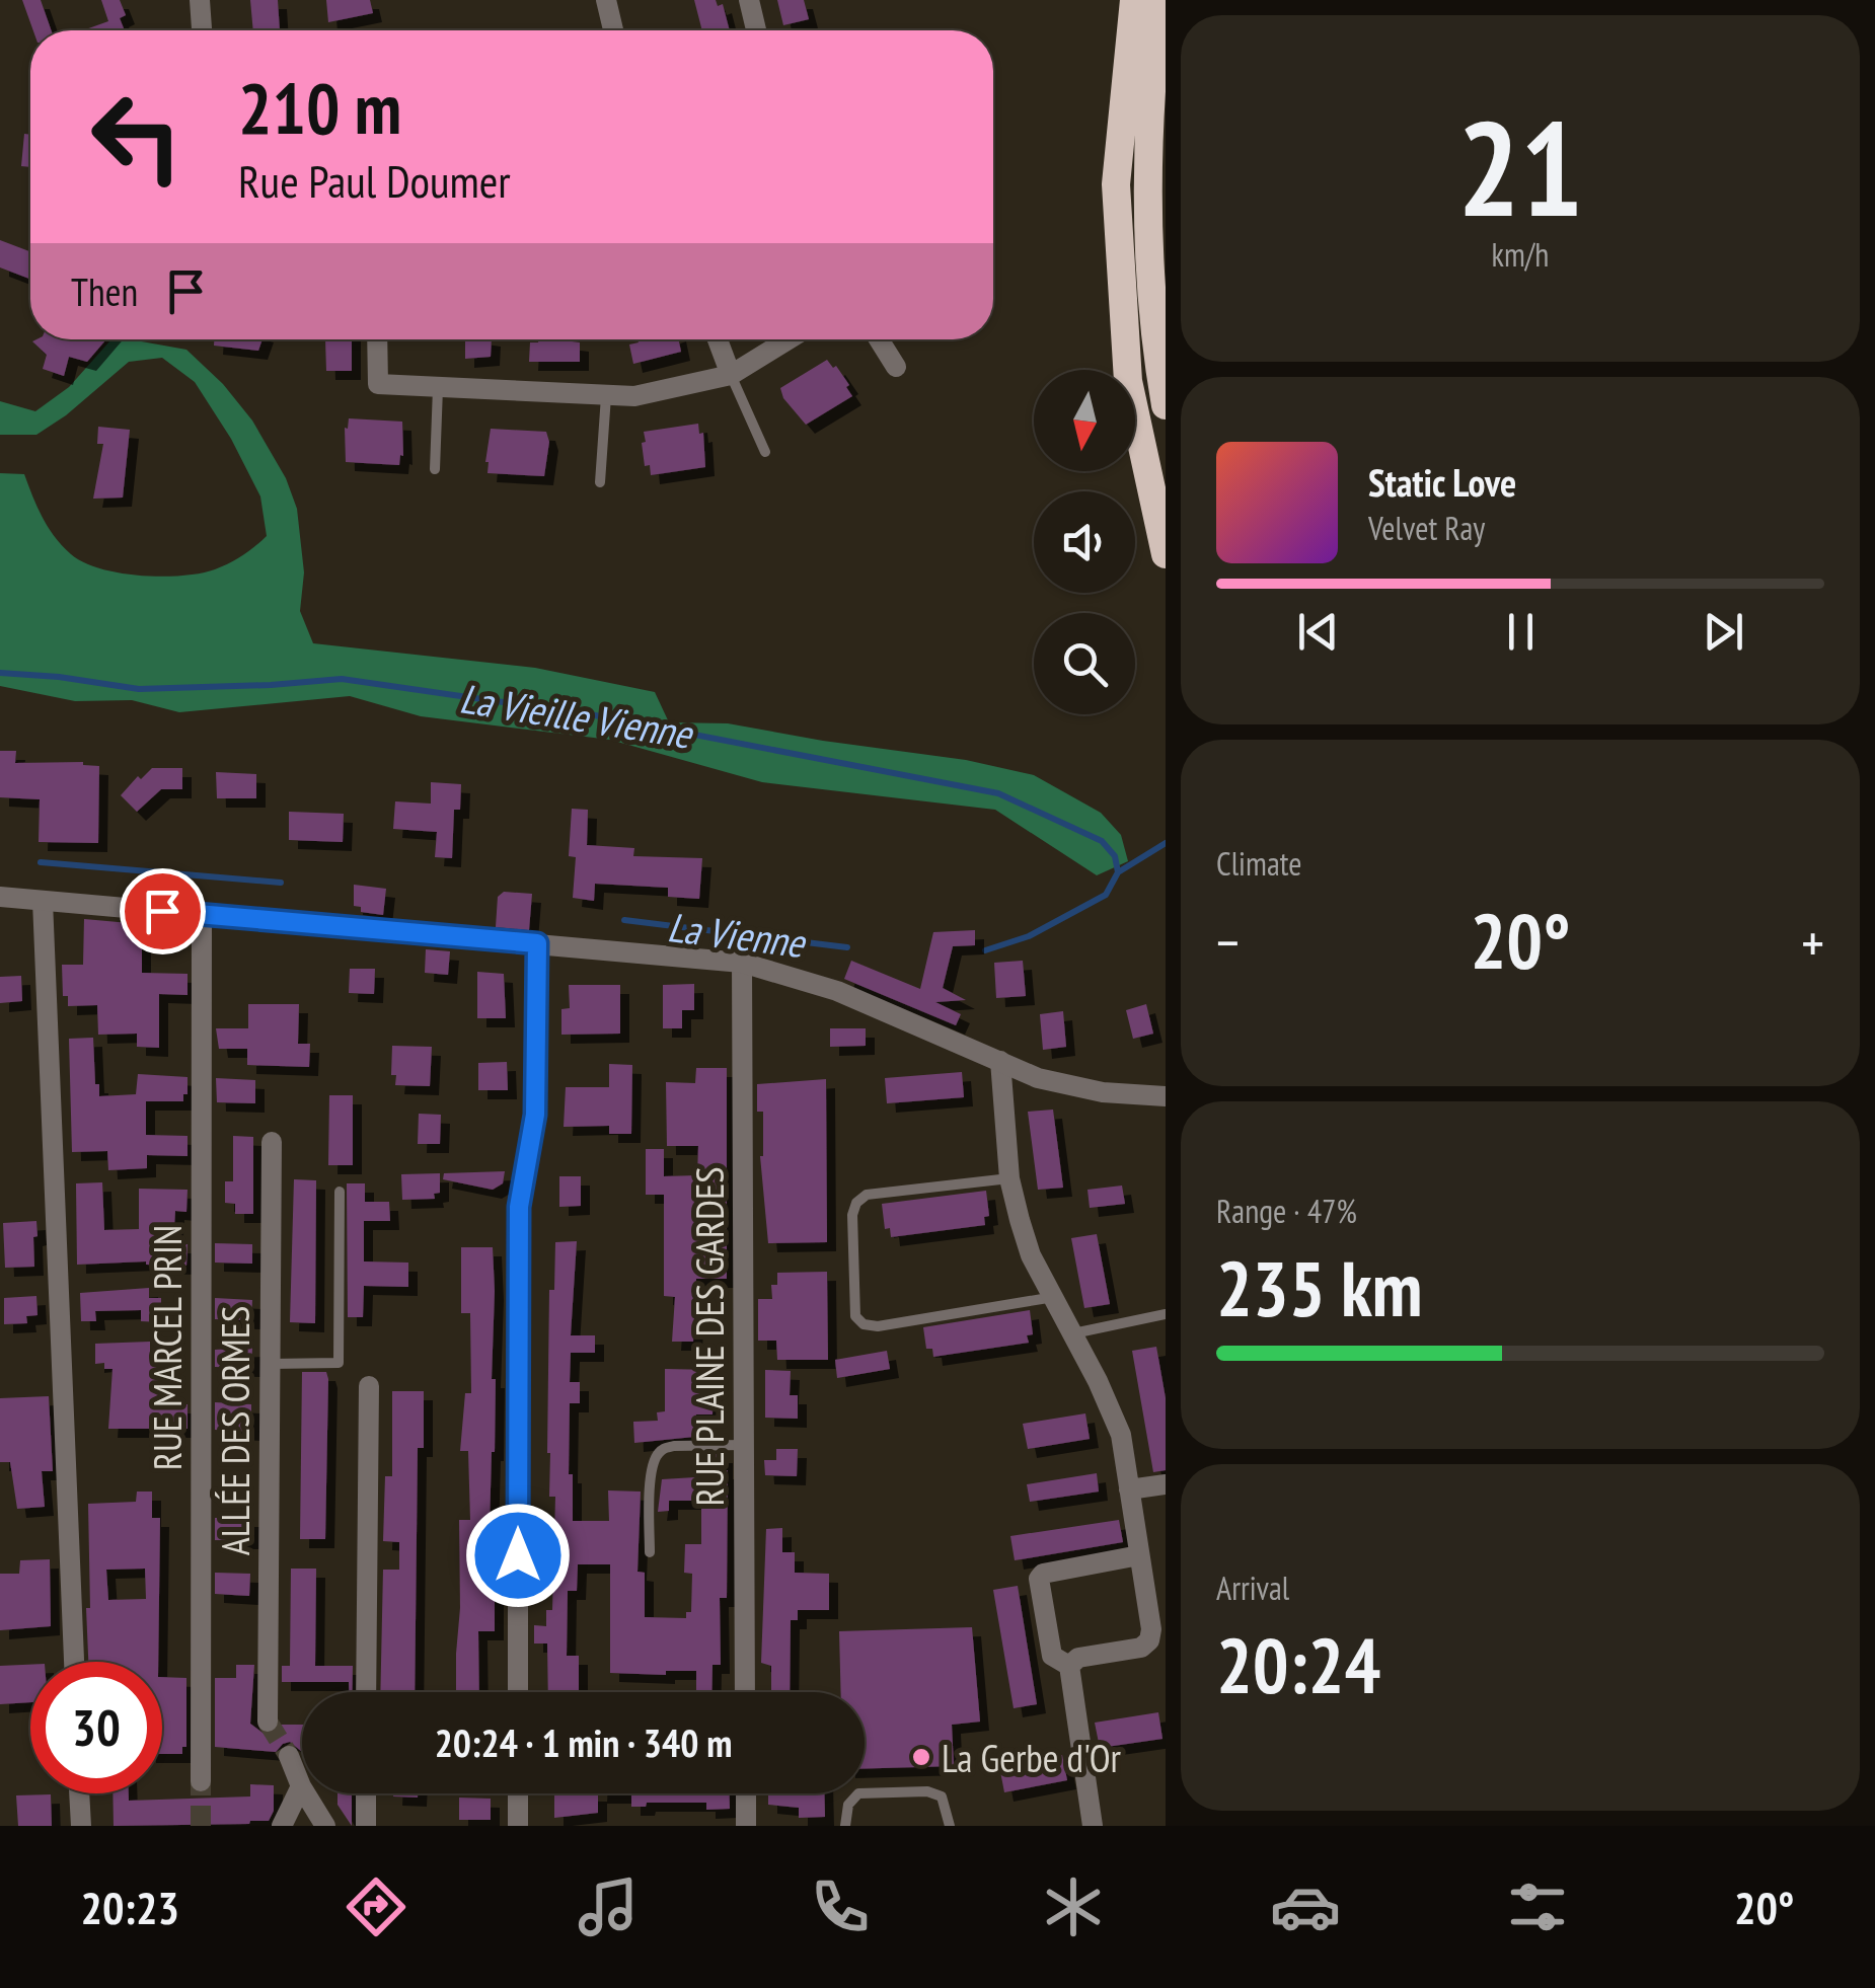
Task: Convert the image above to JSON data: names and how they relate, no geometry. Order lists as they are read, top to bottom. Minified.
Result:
{"streets":{"street":["RUE PLAINE DES GARDES","RUE MARCEL PRIN","ALLÉE DES ORMES"]},"water":["La Vieille Vienne","La Vienne"],"places":["La Gerbe d'Or"],"north":"bottom","page":{"tile":[["21","km/h"],"Climate",["Range · 47%","235 km"],["Arrival","20:24"]],"turn":["210 m","Rue Paul Doumer"],"then":"Then","song":["Static Love","Velvet Ray"],"heat":["−","20°","+"],"limit":"30","trip":"20:24 · 1 min · 340 m","tabs":["20:23","20°"]}}
